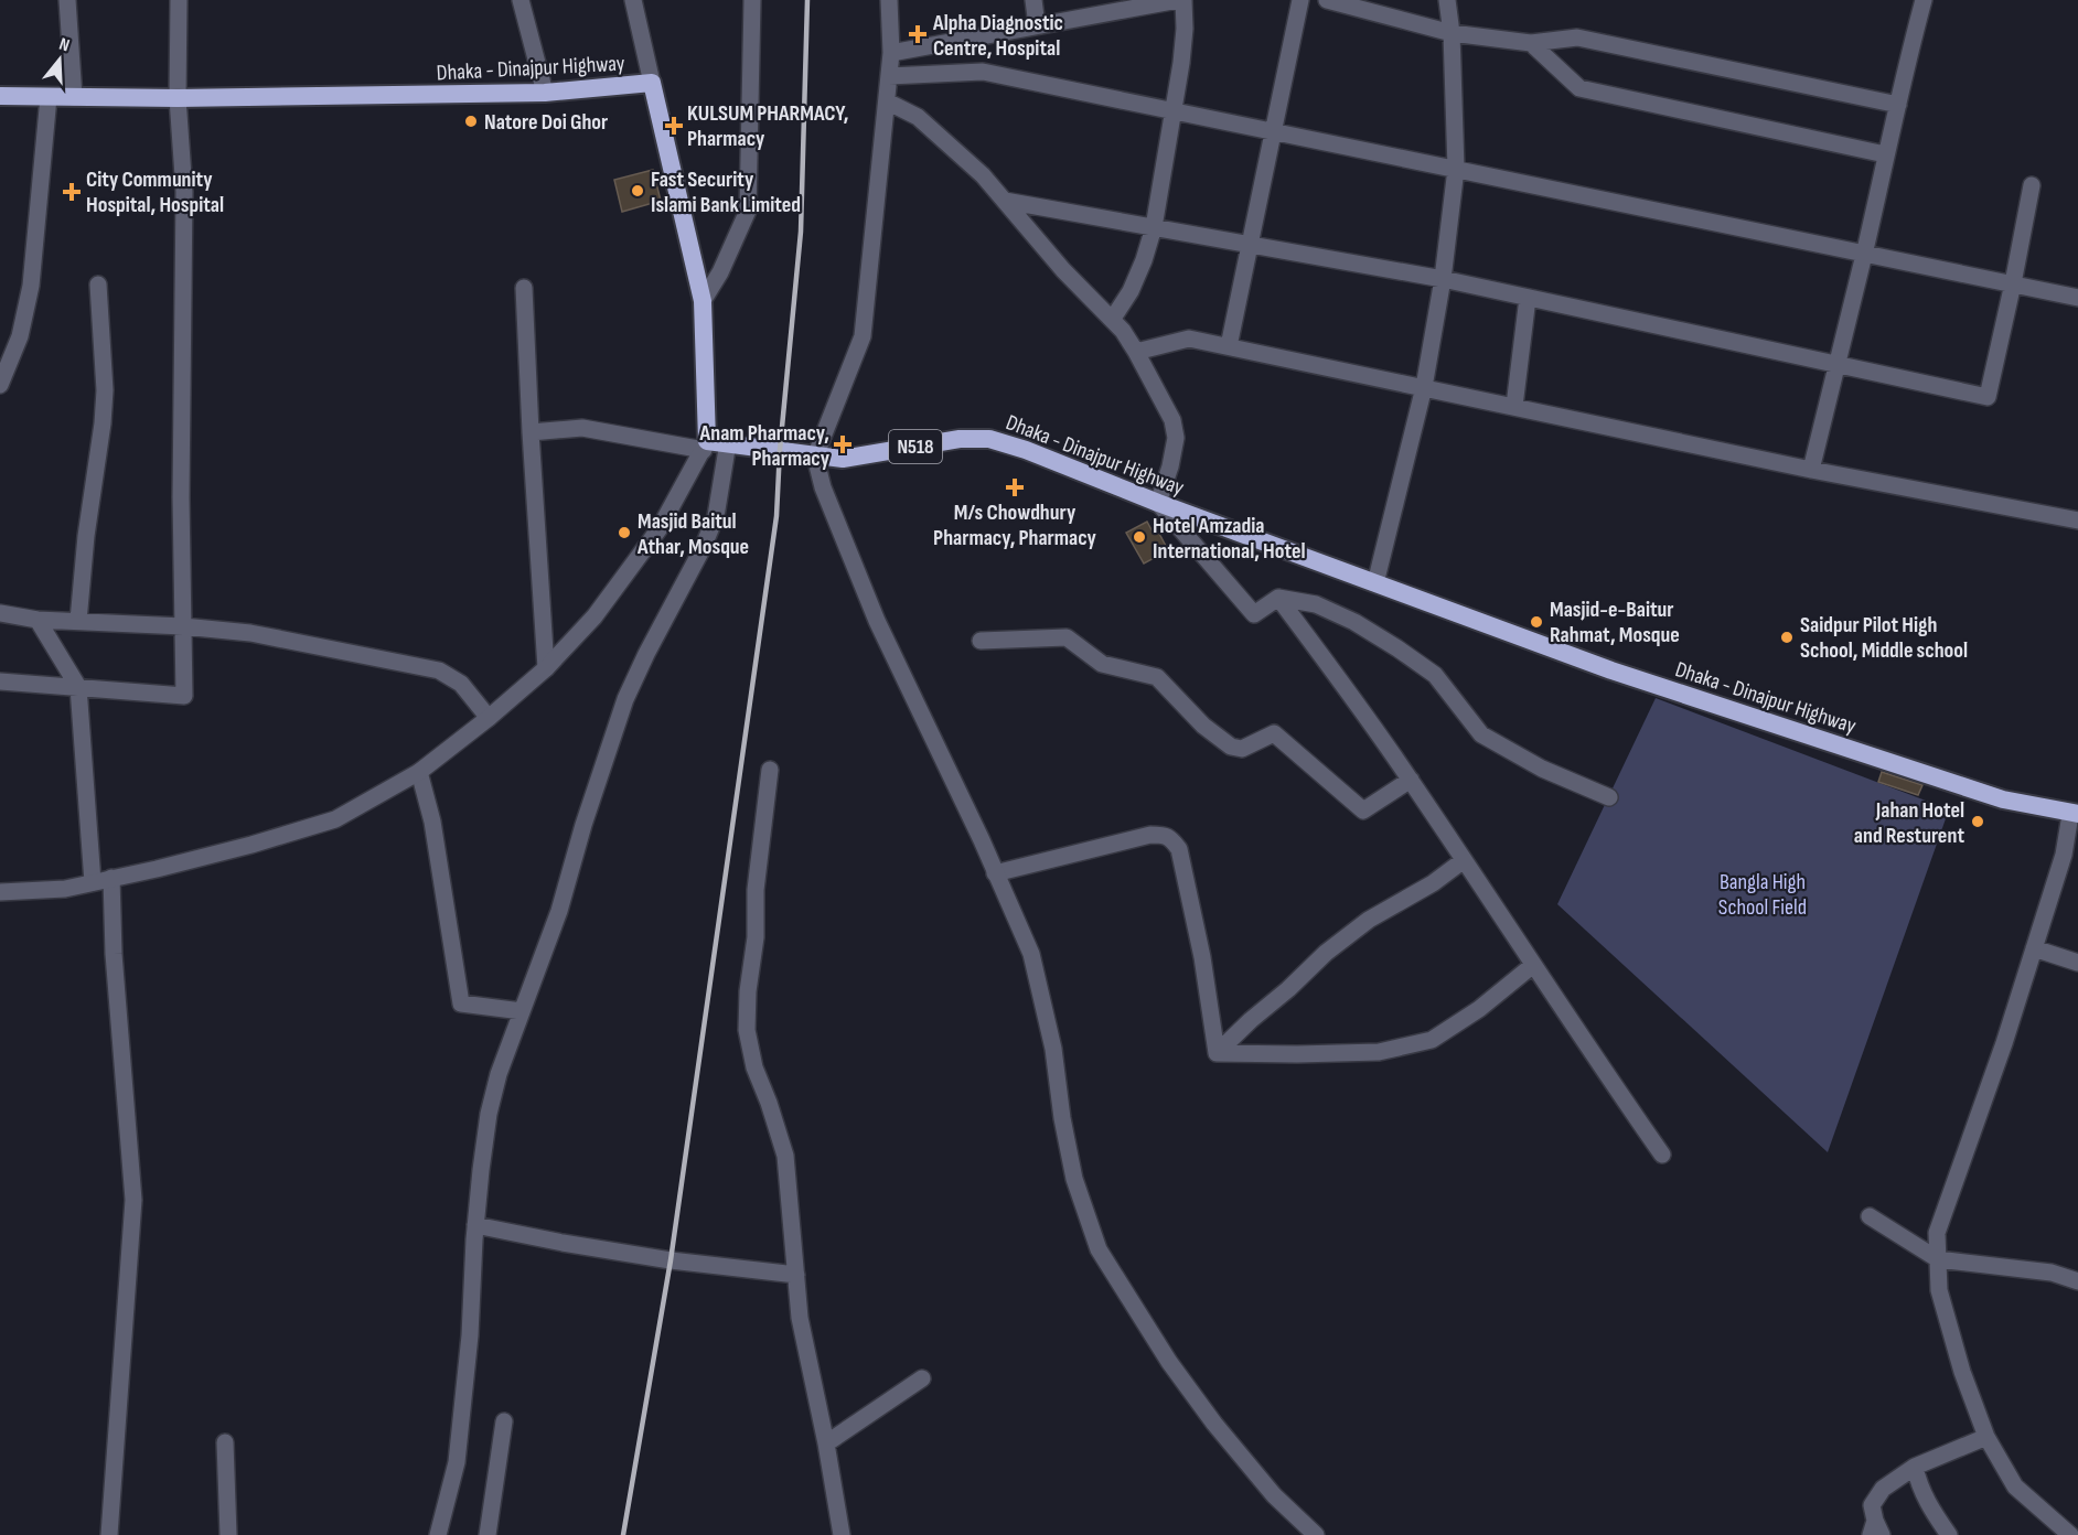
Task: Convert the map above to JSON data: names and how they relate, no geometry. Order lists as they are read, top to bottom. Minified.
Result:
{"streets":{"highway":["Dhaka - Dinajpur Highway","N518"]},"parks":["Bangla High School Field"],"places":{"health":["Alpha Diagnostic Centre, Hospital","KULSUM PHARMACY, Pharmacy","City Community Hospital, Hospital","Anam Pharmacy, Pharmacy","M/s Chowdhury Pharmacy, Pharmacy"],"other":["Natore Doi Ghor","Fast Security Islami Bank Limited","Masjid Baitul Athar, Mosque","Hotel Amzadia International, Hotel","Masjid-e-Baitur Rahmat, Mosque","Saidpur Pilot High School, Middle school","Jahan Hotel and Resturent"]},"north":"top"}
